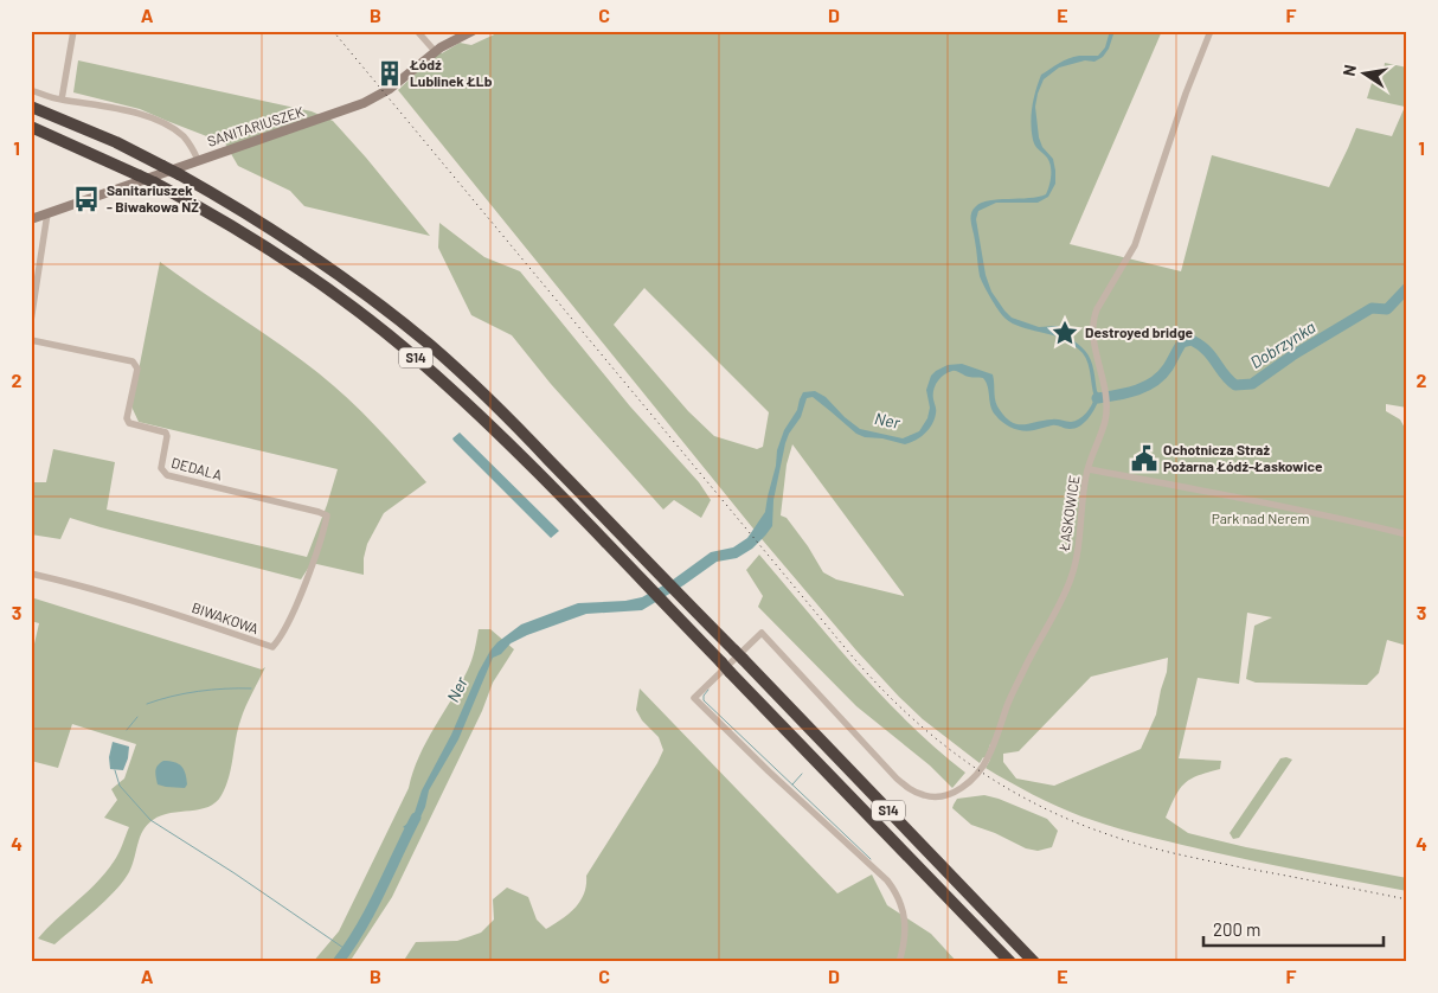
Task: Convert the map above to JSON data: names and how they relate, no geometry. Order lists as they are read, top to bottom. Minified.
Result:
{"streets":{"highway":["S14"],"street":["SANITARIUSZEK","DEDALA","ŁASKOWICE","BIWAKOWA"]},"crossings":[["DEDALA","BIWAKOWA"]],"water":["Dobrzynka","Ner"],"parks":["Park nad Nerem"],"places":{"building":["Łódź Lublinek ŁLb"],"bus stop":["Sanitariuszek - Biwakowa NŻ"],"place":["Destroyed bridge"],"public building":["Ochotnicza Straż Pożarna Łódź-Łaskowice"]},"scale_bar":"200 m","north":"left","grid":{"columns":["A","B","C","D","E","F"],"rows":["1","2","3","4"]}}
